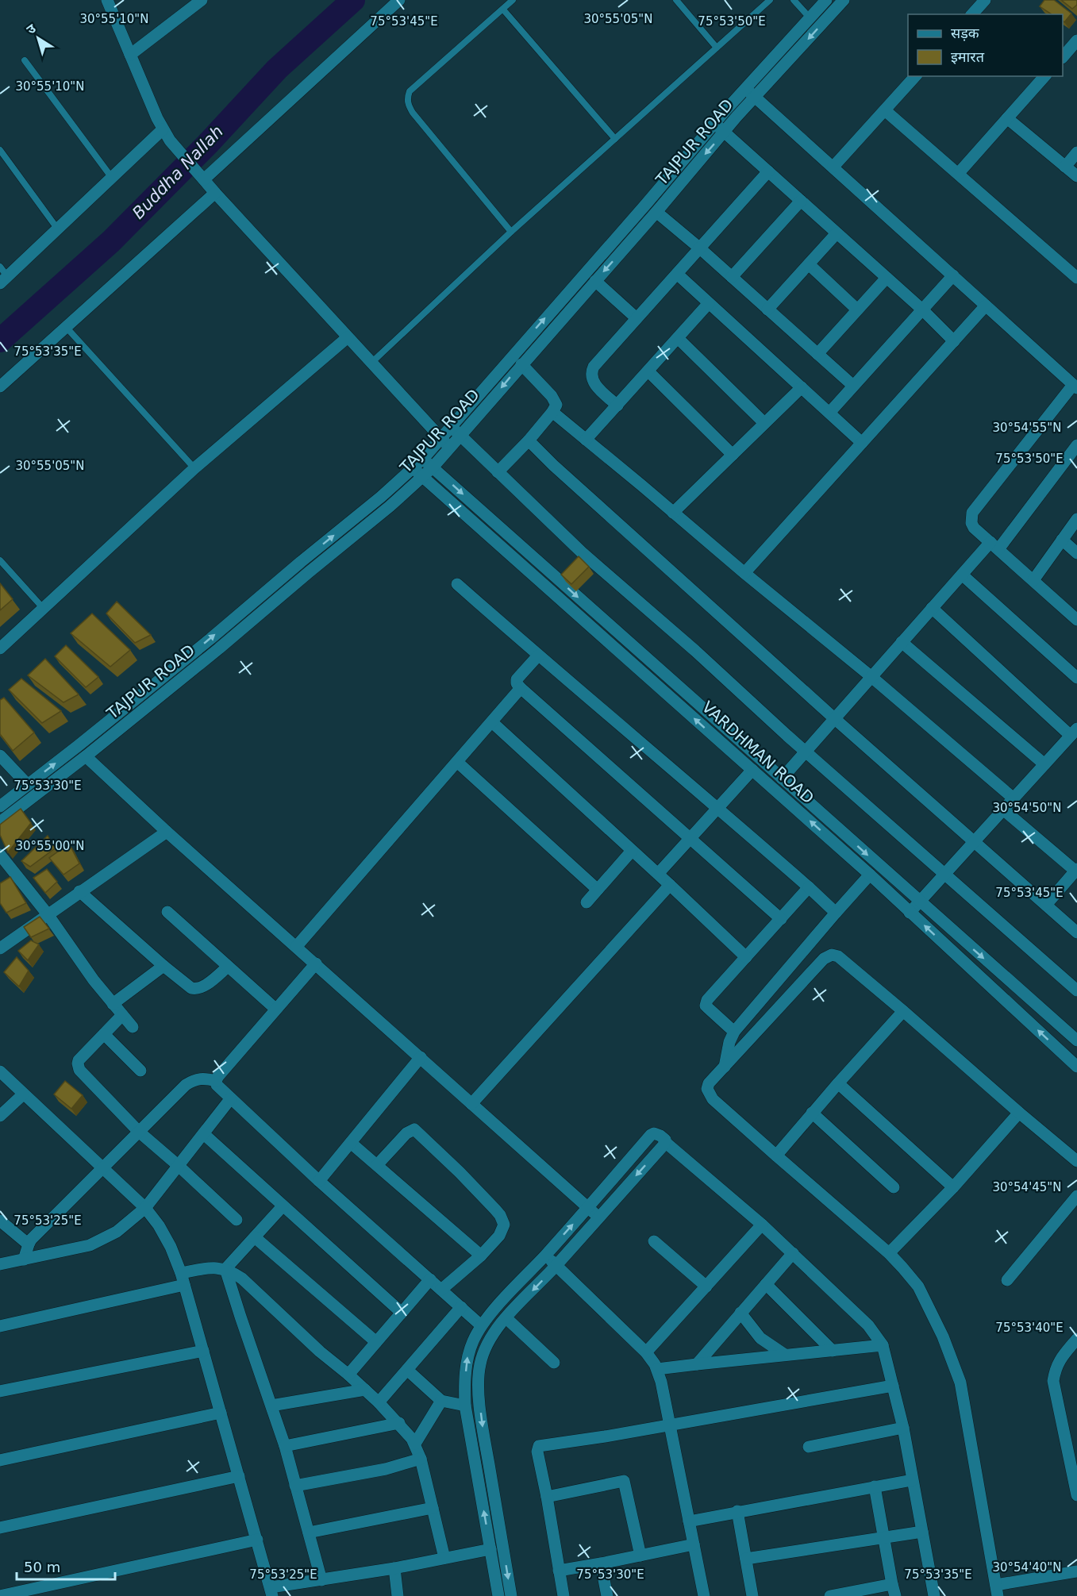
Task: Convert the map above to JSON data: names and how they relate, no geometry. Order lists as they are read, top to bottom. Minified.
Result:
{"streets":{"street":["TAJPUR ROAD","VARDHMAN ROAD"]},"crossings":[["TAJPUR ROAD","VARDHMAN ROAD"]],"water":["Buddha Nallah"],"legend":["सड़क","इमारत"],"scale_bar":"50 m","north":"top left","coordinates":["30°55'10\"N","30°55'05\"N","75°53'45\"E","75°53'50\"E","75°53'35\"E","30°54'55\"N","75°53'30\"E","30°54'50\"N","30°55'00\"N","30°54'45\"N","75°53'25\"E","75°53'40\"E","30°54'40\"N"]}
